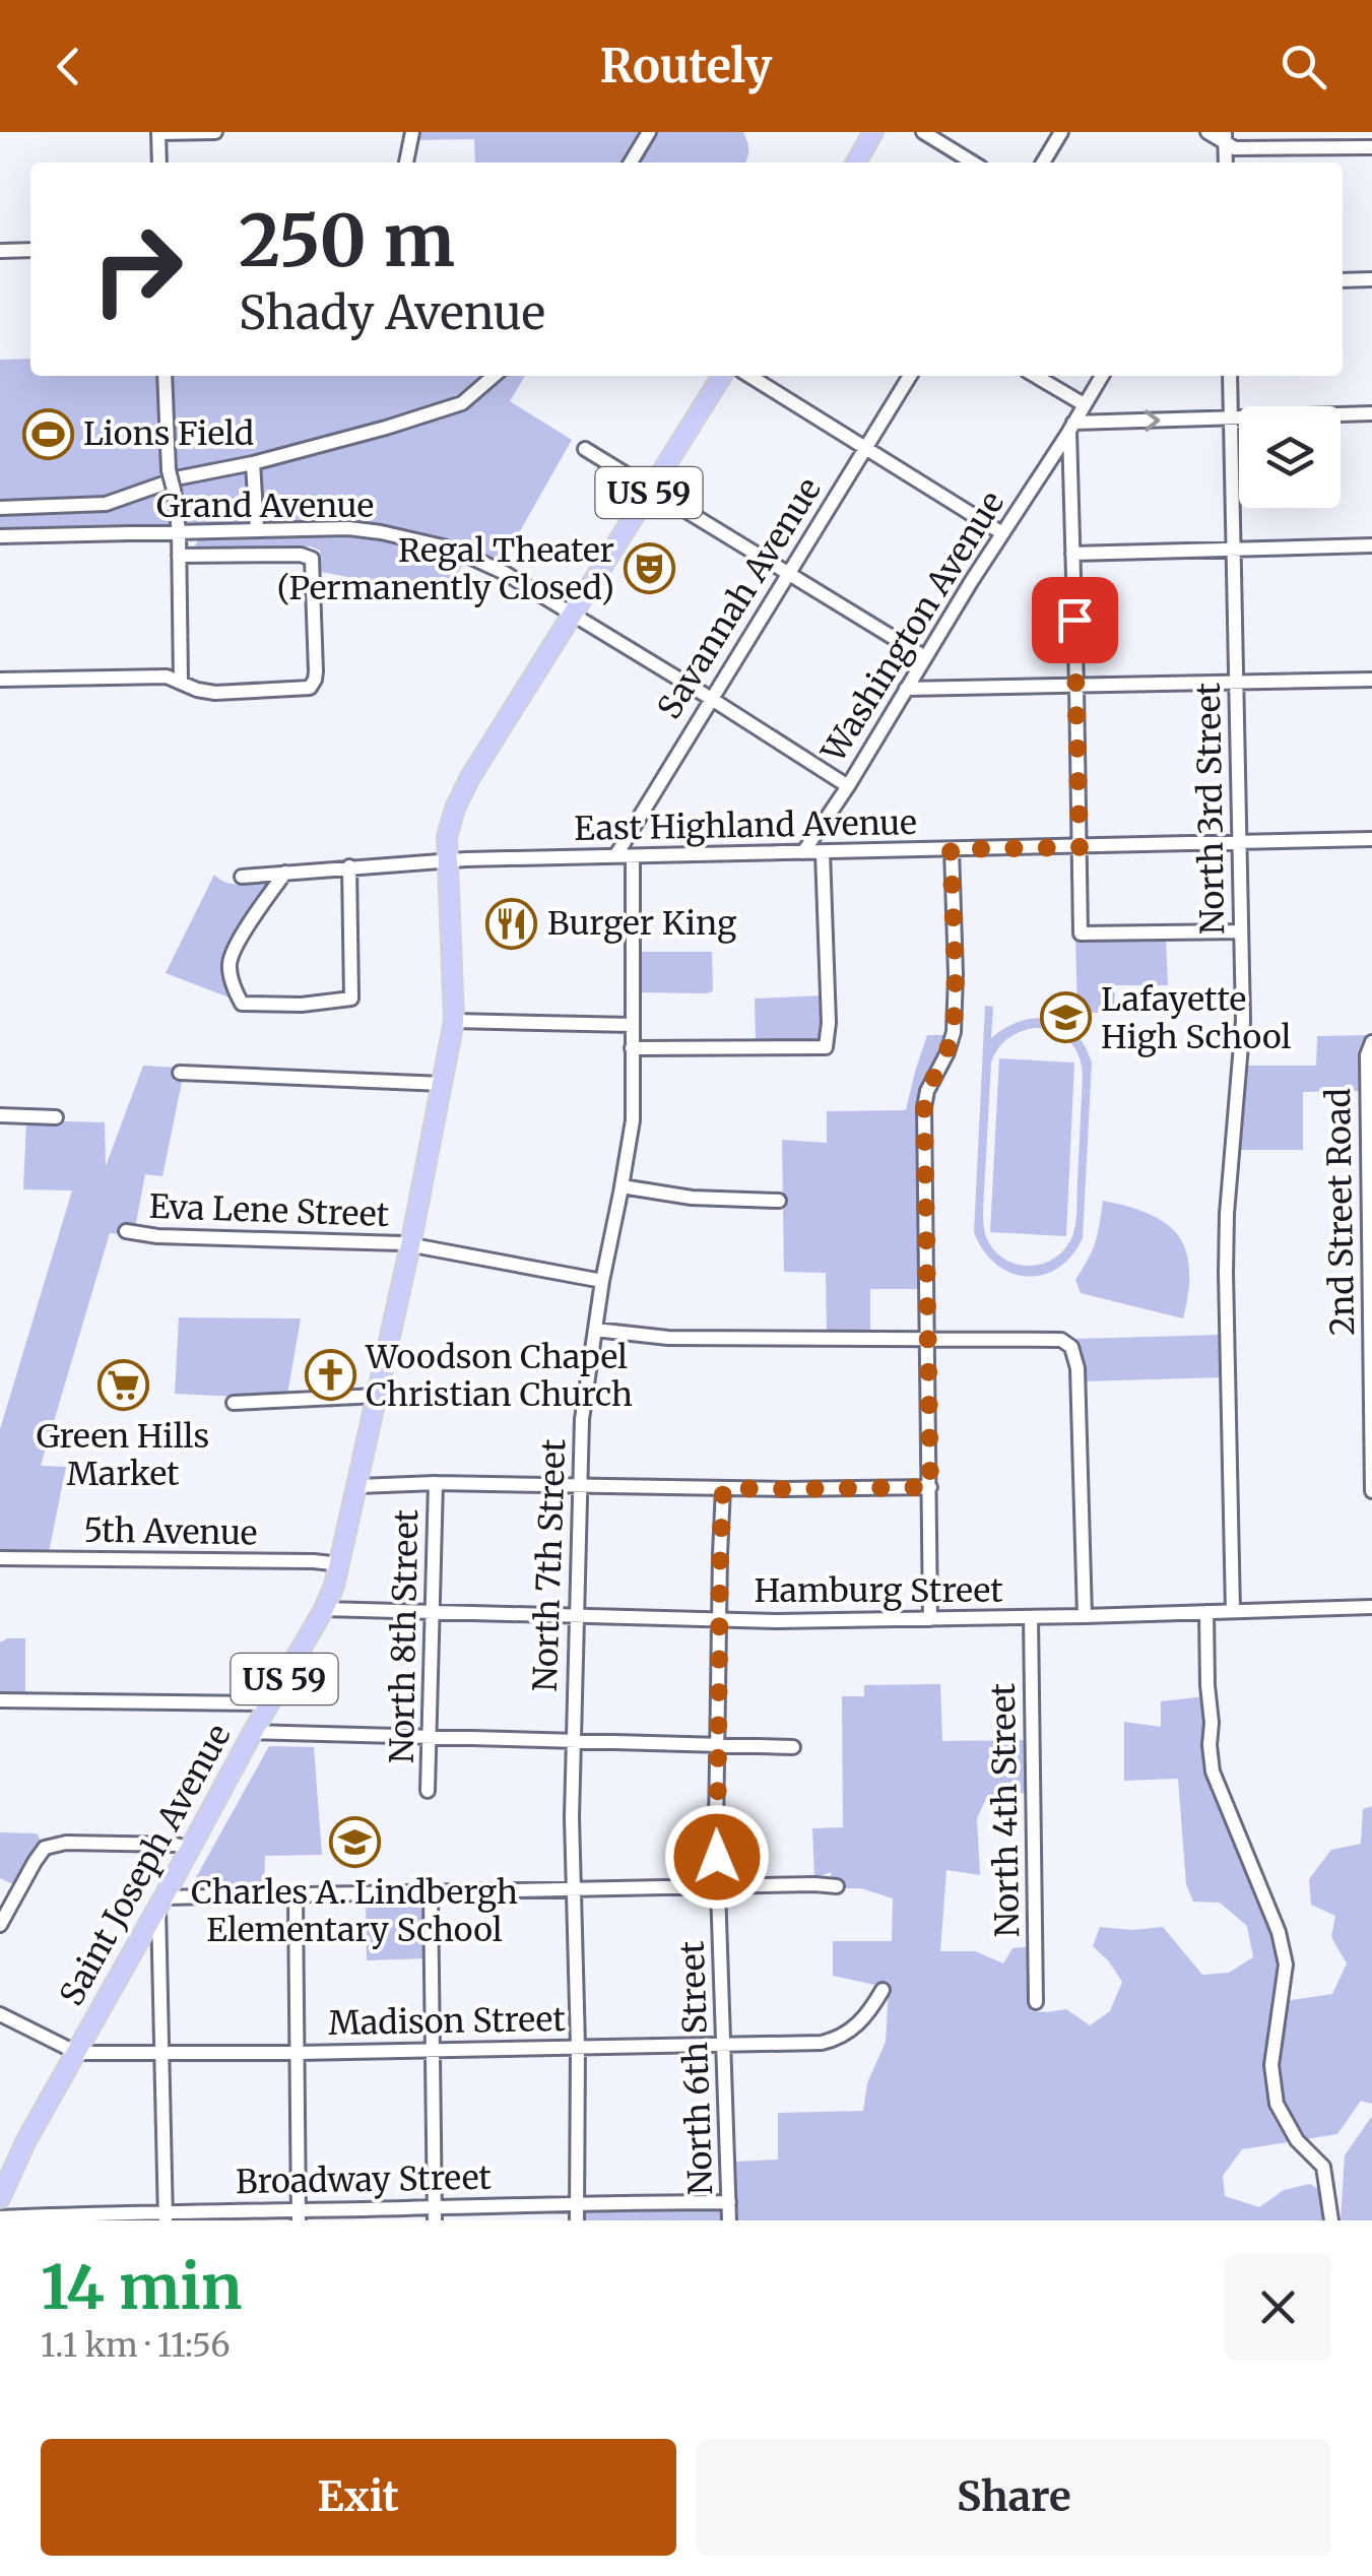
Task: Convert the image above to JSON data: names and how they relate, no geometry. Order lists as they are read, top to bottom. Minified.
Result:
{"streets":{"main road":["US 59","Saint Joseph Avenue"],"street":["Grand Avenue","Savannah Avenue","Washington Avenue","North 3rd Street","East Highland Avenue","Eva Lene Street","2nd Street Road","5th Avenue","North 7th Street","Hamburg Street","North 8th Street","North 4th Street","Madison Street","North 6th Street","Broadway Street"]},"crossings":[["Grand Avenue","Savannah Avenue"],["Grand Avenue","Washington Avenue"],["Grand Avenue","Saint Joseph Avenue"],["Savannah Avenue","East Highland Avenue"],["Washington Avenue","East Highland Avenue"],["North 3rd Street","East Highland Avenue"],["North 3rd Street","Hamburg Street"],["East Highland Avenue","North 7th Street"],["East Highland Avenue","Saint Joseph Avenue"],["Eva Lene Street","North 7th Street"],["Eva Lene Street","Saint Joseph Avenue"],["5th Avenue","Saint Joseph Avenue"],["North 7th Street","Hamburg Street"],["North 7th Street","Madison Street"],["North 7th Street","Broadway Street"],["Hamburg Street","North 8th Street"],["Hamburg Street","North 4th Street"],["Hamburg Street","Saint Joseph Avenue"],["Hamburg Street","North 6th Street"],["Saint Joseph Avenue","Madison Street"],["Madison Street","North 6th Street"],["North 6th Street","Broadway Street"]],"places":{"sports":["Lions Field"],"theatre":["Regal Theater (Permanently Closed)"],"restaurant":["Burger King"],"school or university":["Lafayette High School","Charles A. Lindbergh Elementary School"],"church":["Woodson Chapel Christian Church"],"supermarket":["Green Hills Market"]},"page":{"header":"Routely","turn":["250 m","Shady Avenue"],"heading":["14 min","1.1 km · 11:56"],"buttons":["Exit","Share"]}}
